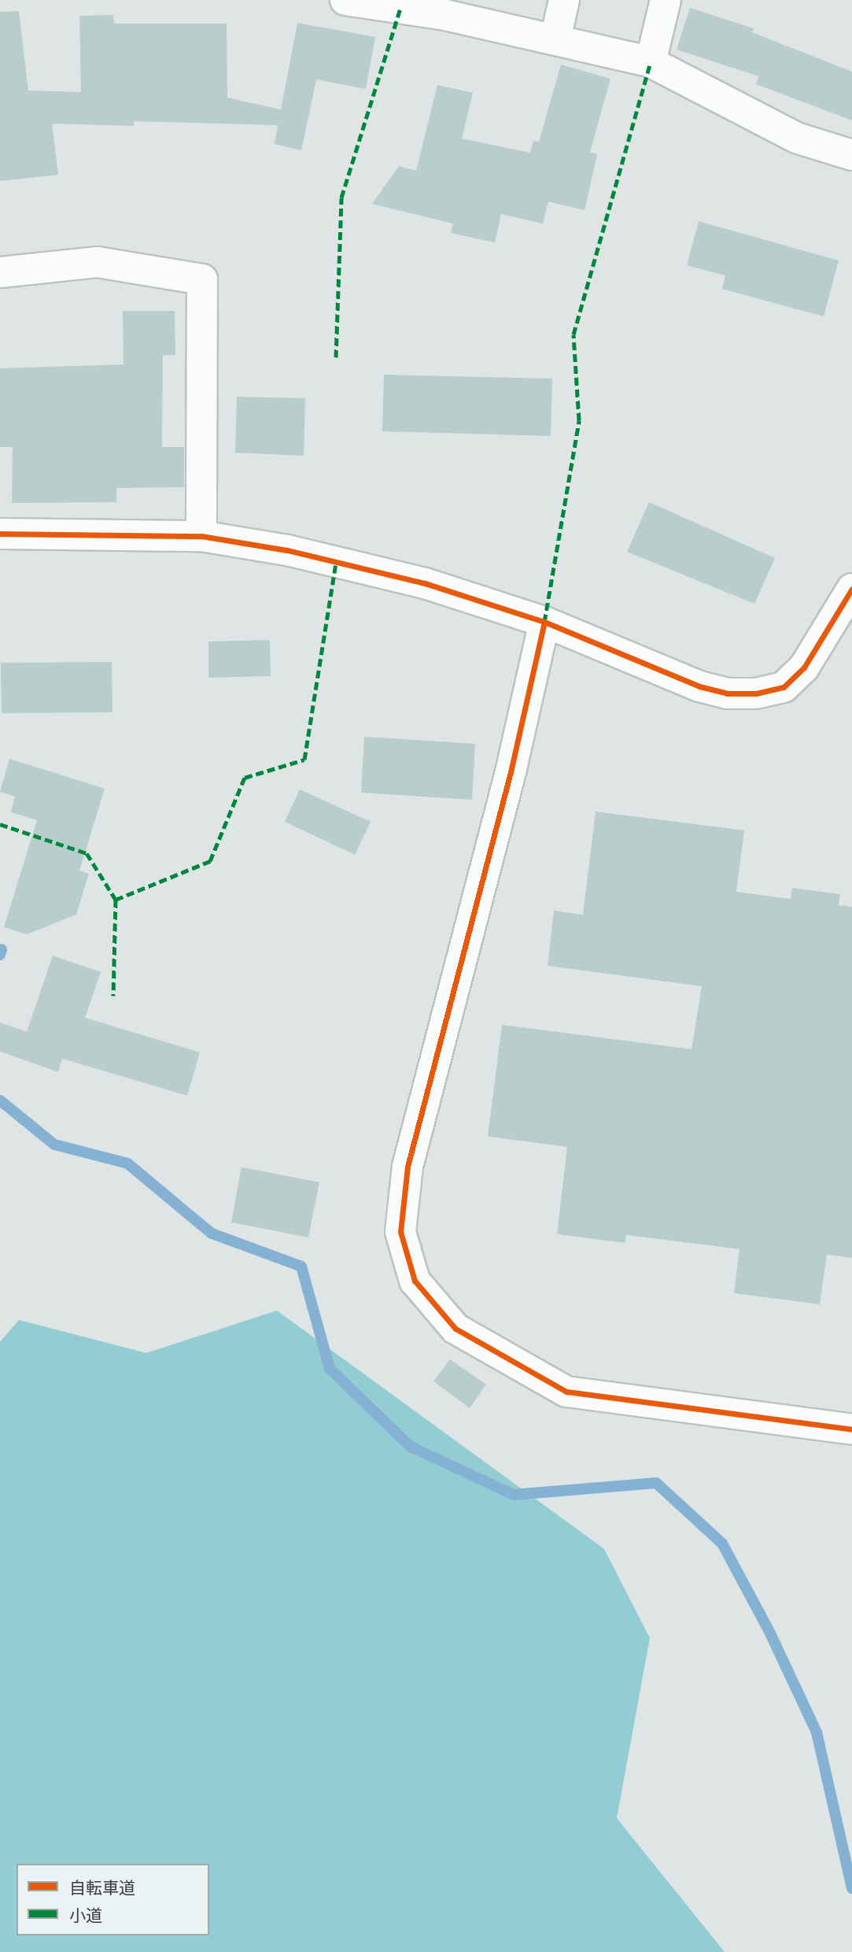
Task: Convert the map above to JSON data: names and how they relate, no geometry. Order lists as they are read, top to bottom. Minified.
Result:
{"legend":["自転車道","小道"]}
